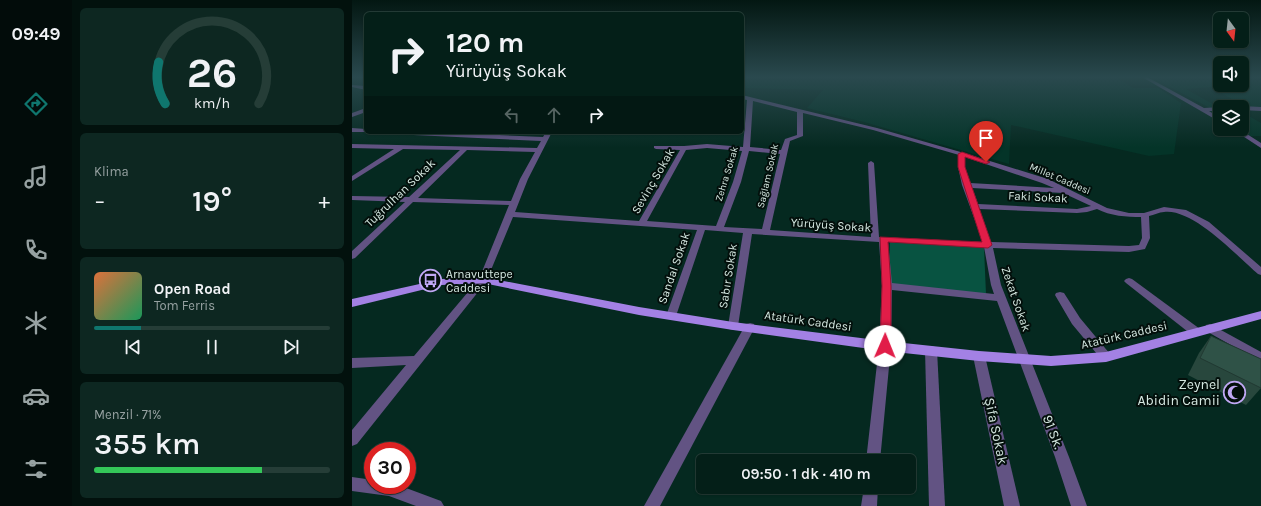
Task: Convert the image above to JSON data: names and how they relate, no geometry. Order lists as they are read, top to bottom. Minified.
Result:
{"streets":{"main road":["Atatürk Caddesi"],"street":["Zehra Sokak","Sağlam Sokak","Millet Caddesi","Sevinç Sokak","Tuğrulhan Sokak","Faki Sokak","Yürüyüş Sokak","Sandal Sokak","Sabır Sokak","Zekat Sokak","Şifa Sokak","91 Sk."]},"crossings":[["Zehra Sokak","Yürüyüş Sokak"],["Sağlam Sokak","Millet Caddesi"],["Sağlam Sokak","Yürüyüş Sokak"],["Millet Caddesi","Faki Sokak"],["Millet Caddesi","Yürüyüş Sokak"],["Millet Caddesi","Zekat Sokak"],["Sevinç Sokak","Yürüyüş Sokak"],["Faki Sokak","Zekat Sokak"],["Yürüyüş Sokak","Sandal Sokak"],["Yürüyüş Sokak","Sabır Sokak"],["Yürüyüş Sokak","Zekat Sokak"],["Sandal Sokak","Atatürk Caddesi"],["Sabır Sokak","Atatürk Caddesi"],["Zekat Sokak","Atatürk Caddesi"],["Zekat Sokak","91 Sk."],["Atatürk Caddesi","Şifa Sokak"],["Atatürk Caddesi","91 Sk."]],"places":{"bus stop":["Arnavuttepe Caddesi"],"mosque":["Zeynel Abidin Camii"]},"north":"bottom","page":{"tabs":"09:49","turn":["120 m","Yürüyüş Sokak"],"tile":["Klima",["Menzil · 71%","355 km"]],"heat":["−","19°","+"],"song":["Open Road","Tom Ferris"],"limit":"30","trip":"09:50 · 1 dk · 410 m","gauge":["26","km/h"]}}
